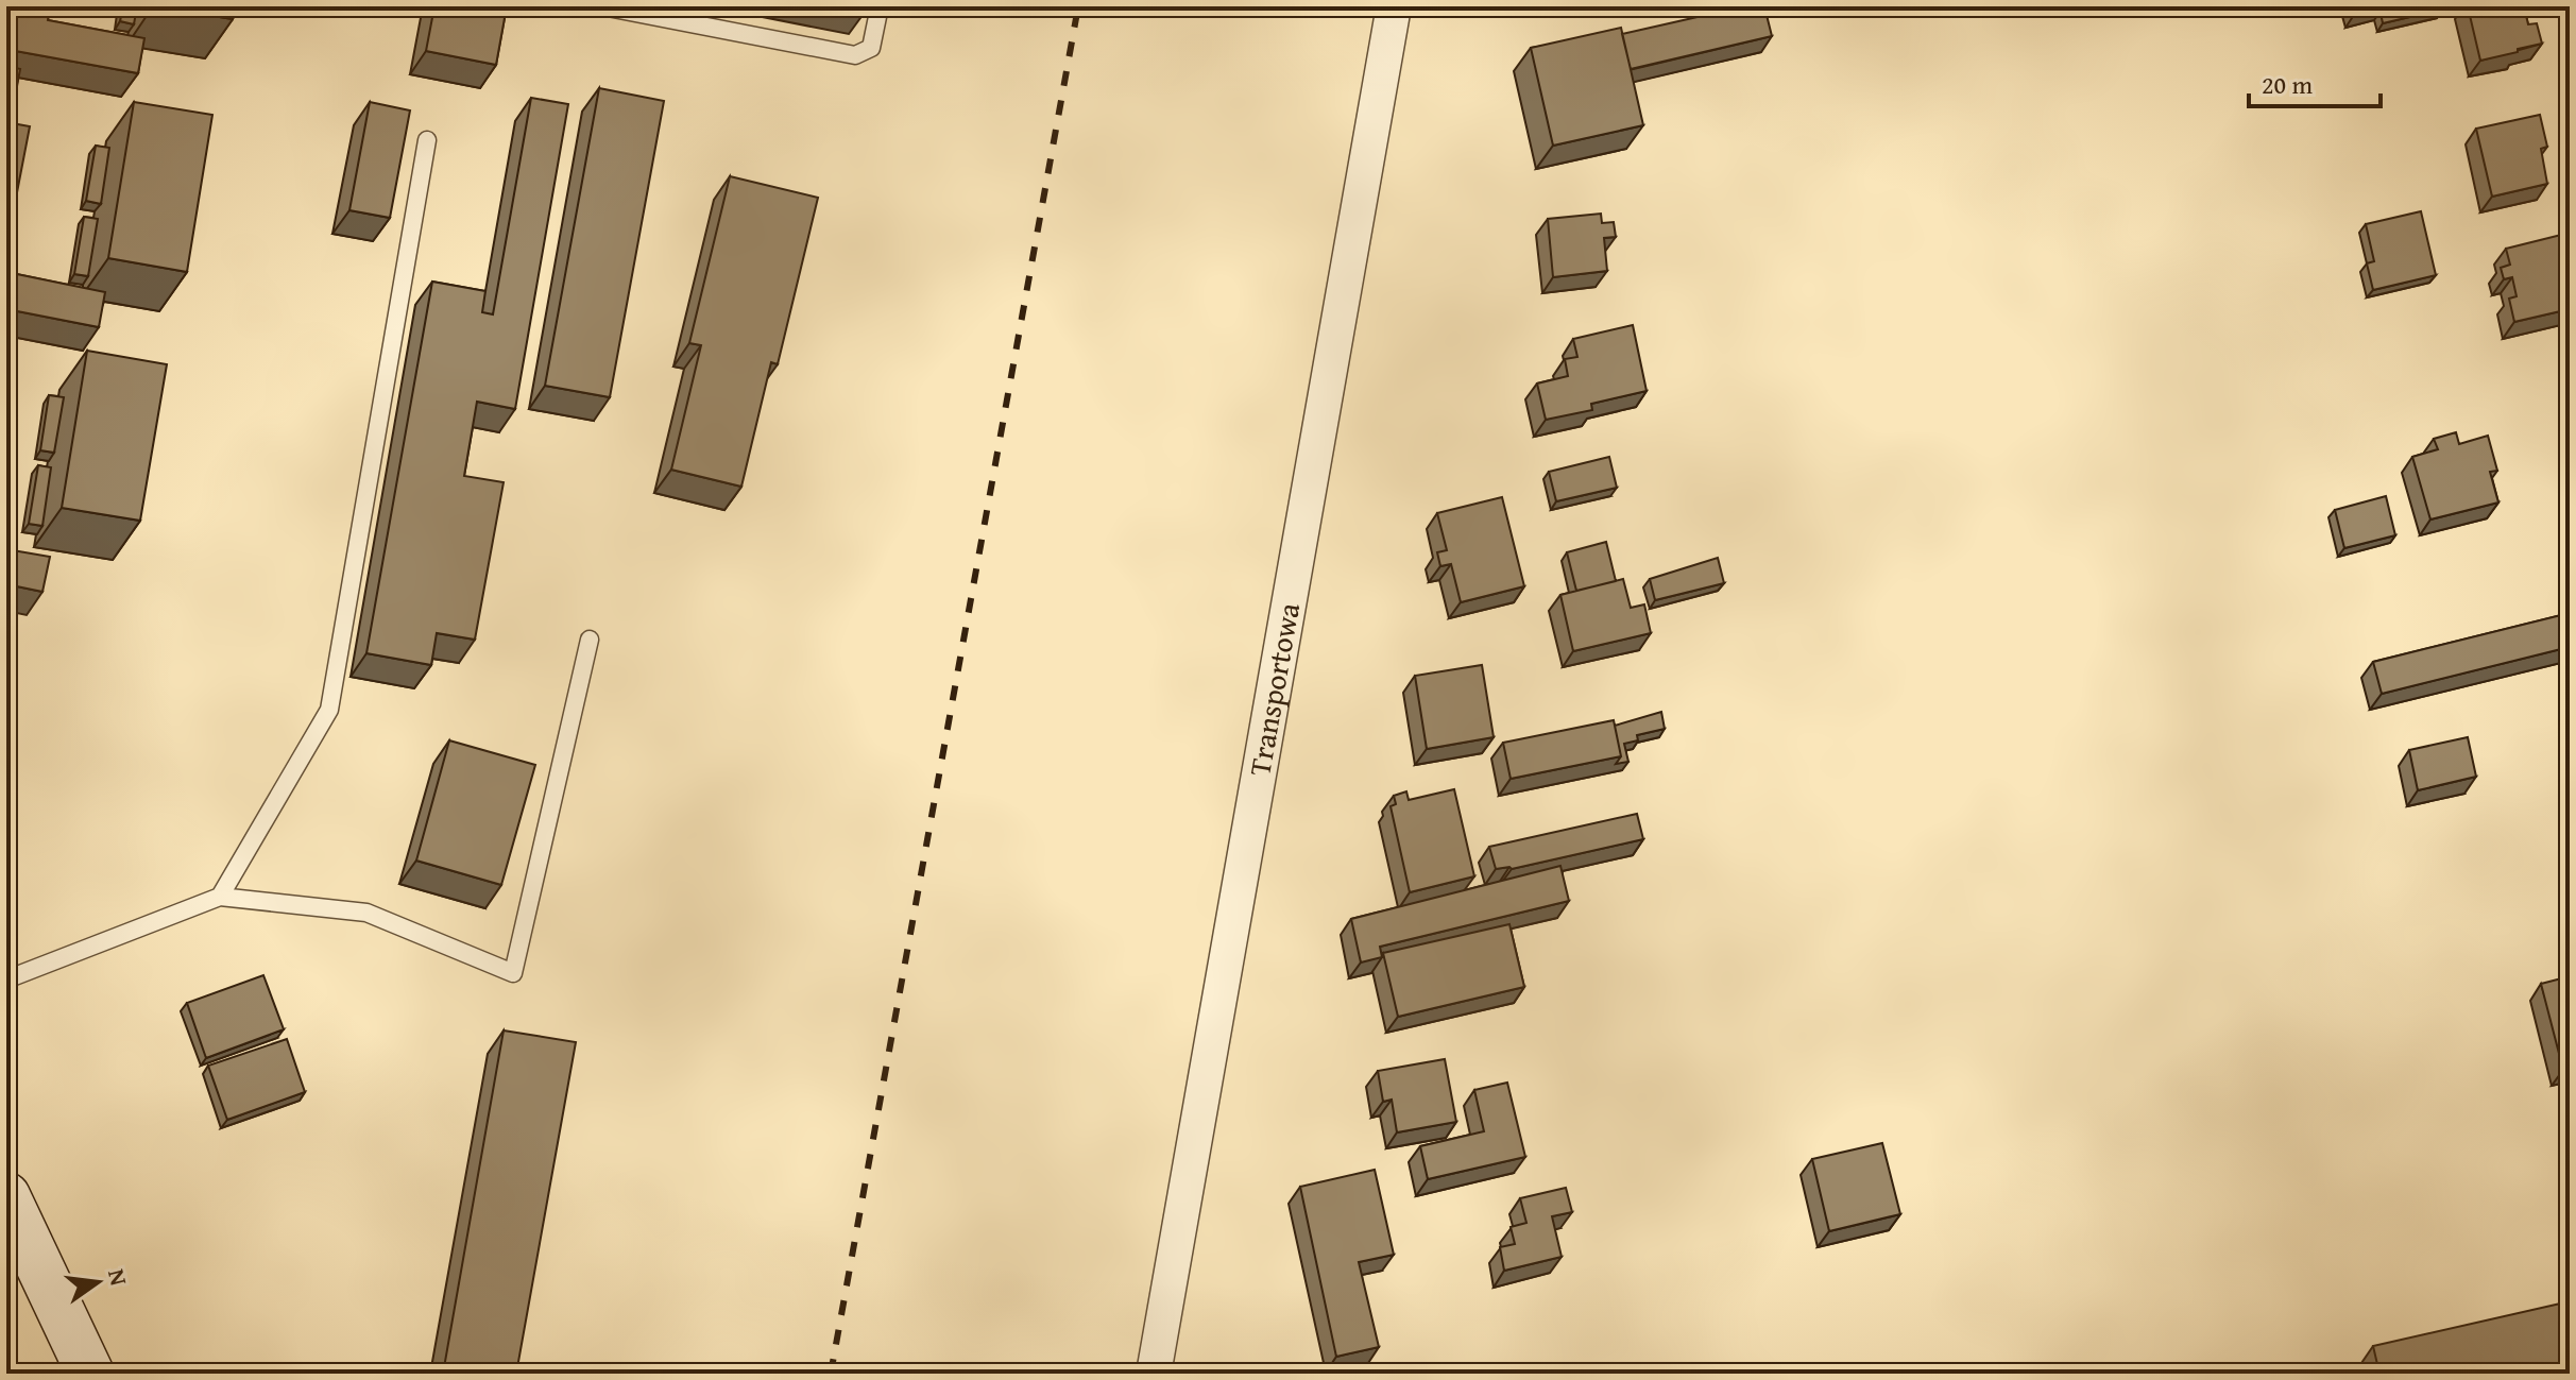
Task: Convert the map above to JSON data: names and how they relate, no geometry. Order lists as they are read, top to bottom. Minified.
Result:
{"streets":{"street":["Transportowa"]},"scale_bar":"20 m","north":"right"}
